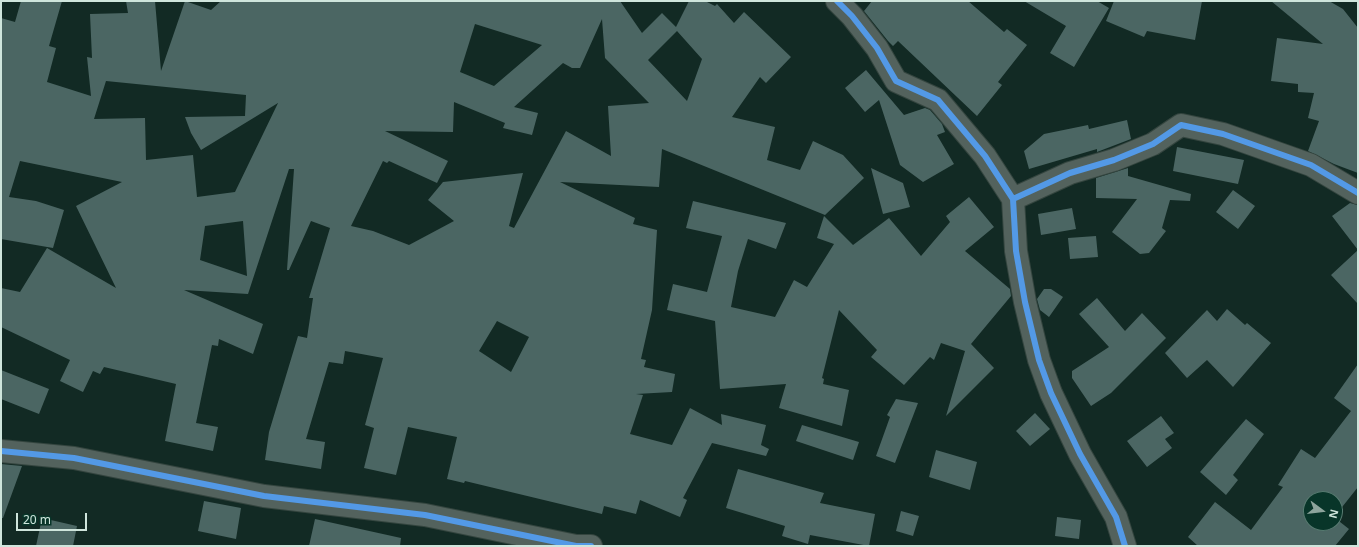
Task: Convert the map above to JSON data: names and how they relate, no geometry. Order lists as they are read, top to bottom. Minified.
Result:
{"scale_bar":"20 m","north":"right"}
